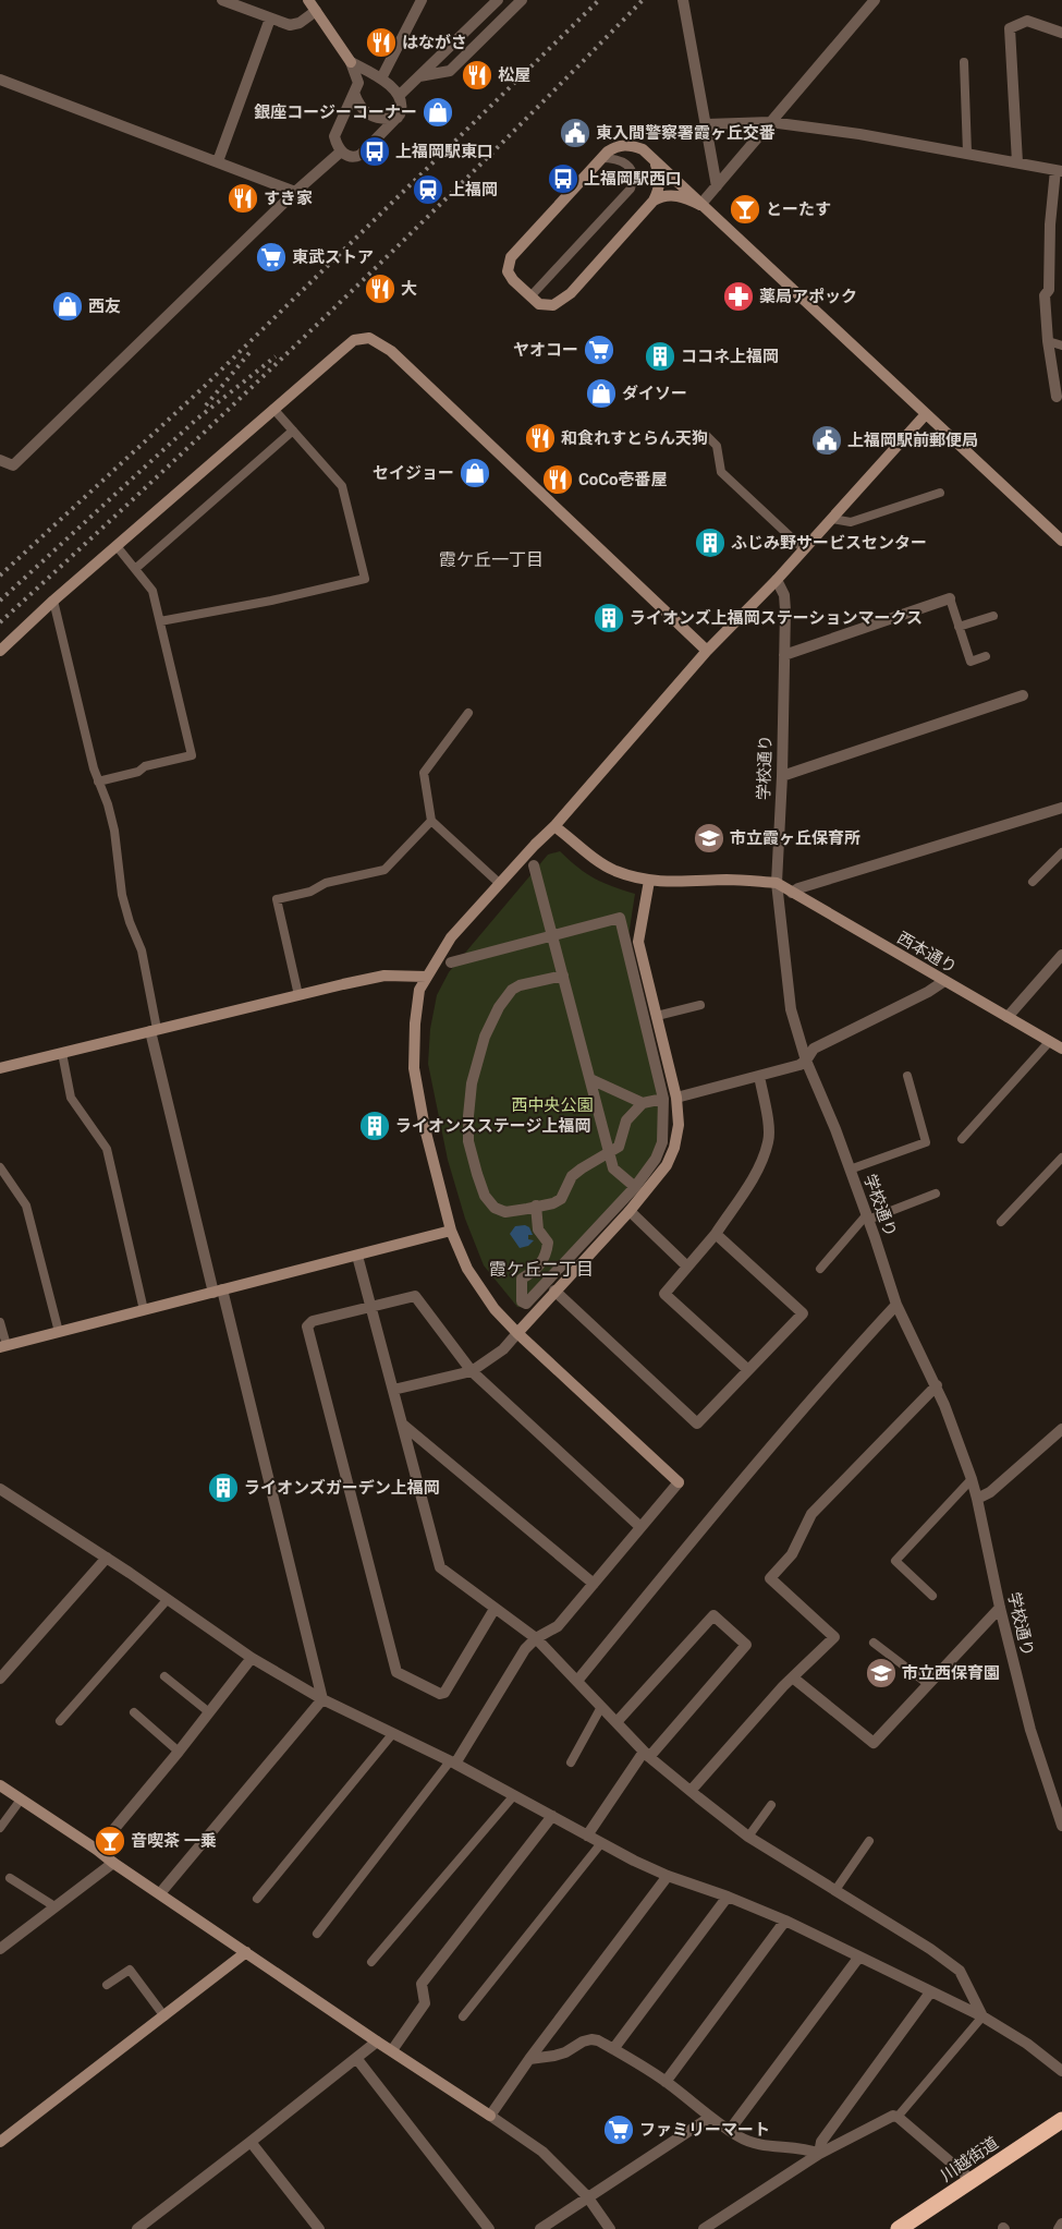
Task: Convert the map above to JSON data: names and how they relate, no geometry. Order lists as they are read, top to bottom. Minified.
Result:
{"streets":{"highway":["川越街道"],"street":["学校通り","西本通り"]},"crossings":[["学校通り","西本通り"]],"districts":["霞ケ丘一丁目","霞ケ丘二丁目"],"parks":["西中央公園"],"places":{"restaurant":["はながさ","松屋","すき家","大","和食れすとらん天狗","CoCo壱番屋"],"shop":["銀座コージーコーナー","西友","ダイソー","セイジョー"],"public building":["東入間警察署霞ヶ丘交番","上福岡駅前郵便局"],"bus stop":["上福岡駅東口","上福岡駅西口"],"station":["上福岡"],"bar":["とーたす","音喫茶 一乗"],"supermarket":["東武ストア","ヤオコー","ファミリーマート"],"pharmacy":["薬局アポック"],"building":["ココネ上福岡","ふじみ野サービスセンター","ライオンズ上福岡ステーションマークス","ライオンスステージ上福岡","ライオンズガーデン上福岡"],"school or university":["市立霞ヶ丘保育所","市立西保育園"]}}
